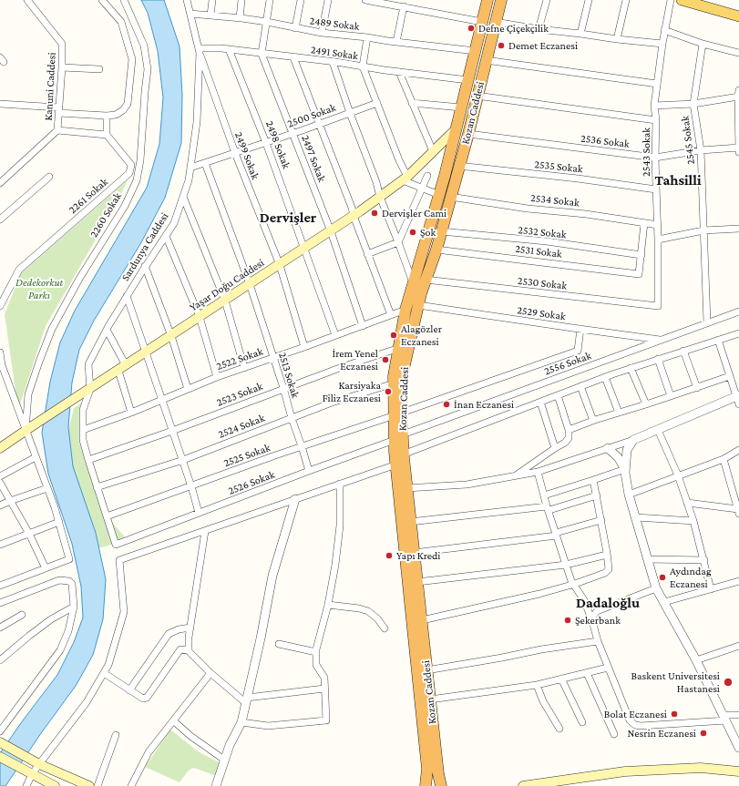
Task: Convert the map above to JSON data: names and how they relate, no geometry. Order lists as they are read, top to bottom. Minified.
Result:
{"streets":{"highway":["Kozan Caddesi"],"main road":["Yaşar Doğu Caddesi"],"street":["2489 Sokak","2491 Sokak","Kanuni Caddesi","2500 Sokak","2545 Sokak","2536 Sokak","2498 Sokak","2543 Sokak","2499 Sokak","2497 Sokak","2535 Sokak","2261 Sokak","2534 Sokak","2260 Sokak","2532 Sokak","Sardunya Caddesi","2531 Sokak","2530 Sokak","2529 Sokak","2522 Sokak","2556 Sokak","2513 Sokak","2523 Sokak","2524 Sokak","2525 Sokak","2526 Sokak"]},"crossings":[["2489 Sokak","Kozan Caddesi"],["2489 Sokak","Sardunya Caddesi"],["2491 Sokak","Kozan Caddesi"],["2491 Sokak","2498 Sokak"],["2491 Sokak","2499 Sokak"],["2491 Sokak","2497 Sokak"],["2491 Sokak","Sardunya Caddesi"],["Kozan Caddesi","2536 Sokak"],["Kozan Caddesi","2535 Sokak"],["Kozan Caddesi","2534 Sokak"],["Kozan Caddesi","2532 Sokak"],["Kozan Caddesi","2531 Sokak"],["Kozan Caddesi","2530 Sokak"],["Kozan Caddesi","Yaşar Doğu Caddesi"],["Kozan Caddesi","2529 Sokak"],["Kozan Caddesi","2522 Sokak"],["Kozan Caddesi","2556 Sokak"],["Kozan Caddesi","2523 Sokak"],["Kozan Caddesi","2524 Sokak"],["Kozan Caddesi","2525 Sokak"],["Kozan Caddesi","2526 Sokak"],["2500 Sokak","2498 Sokak"],["2500 Sokak","2499 Sokak"],["2500 Sokak","2497 Sokak"],["2500 Sokak","Sardunya Caddesi"],["2500 Sokak","2513 Sokak"],["2545 Sokak","2536 Sokak"],["2545 Sokak","2556 Sokak"],["2536 Sokak","2543 Sokak"],["2498 Sokak","Yaşar Doğu Caddesi"],["2498 Sokak","2522 Sokak"],["2543 Sokak","2535 Sokak"],["2543 Sokak","2534 Sokak"],["2543 Sokak","2530 Sokak"],["2499 Sokak","Sardunya Caddesi"],["2499 Sokak","Yaşar Doğu Caddesi"],["2499 Sokak","2522 Sokak"],["2497 Sokak","Yaşar Doğu Caddesi"],["2497 Sokak","2522 Sokak"],["2534 Sokak","Yaşar Doğu Caddesi"],["2260 Sokak","Yaşar Doğu Caddesi"],["2532 Sokak","2531 Sokak"],["Sardunya Caddesi","Yaşar Doğu Caddesi"],["Yaşar Doğu Caddesi","2513 Sokak"],["2529 Sokak","2556 Sokak"],["2529 Sokak","2525 Sokak"],["2522 Sokak","2513 Sokak"],["2556 Sokak","2526 Sokak"],["2513 Sokak","2523 Sokak"],["2513 Sokak","2524 Sokak"],["2513 Sokak","2525 Sokak"],["2513 Sokak","2526 Sokak"],["2525 Sokak","2526 Sokak"]],"districts":["Tahsilli","Dervişler","Dadaloğlu"],"parks":["Dedekorkut Parkı"],"places":["Defne Çiçekçilik","Demet Eczanesi","Dervişler Cami","Şok","Alagözler Eczanesi","İrem Yenel Eczanesi","Karsiyaka Filiz Eczanesi","İnan Eczanesi","Yapı Kredi","Aydındag Eczanesi","Şekerbank","Baskent Universitesi Hastanesi","Bolat Eczanesi","Nesrin Eczanesi"]}
